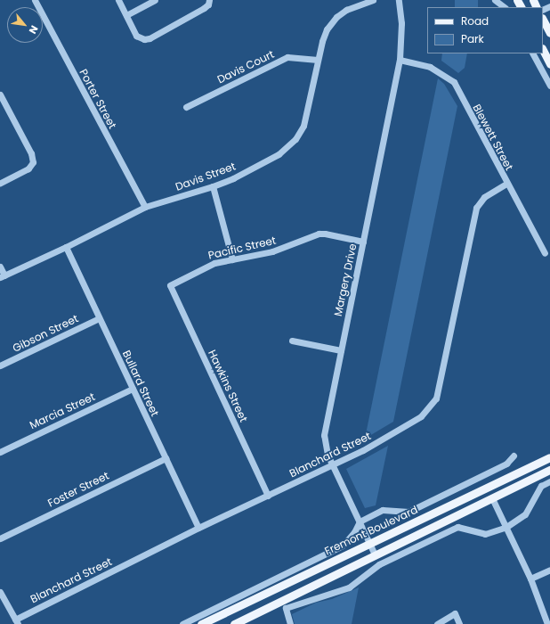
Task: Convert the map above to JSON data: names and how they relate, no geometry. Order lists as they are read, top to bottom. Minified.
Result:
{"streets":{"main road":["Fremont Boulevard"],"street":["Davis Court","Porter Street","Blewett Street","Davis Street","Pacific Street","Margery Drive","Gibson Street","Bullard Street","Hawkins Street","Marcia Street","Blanchard Street","Foster Street"]},"crossings":[["Davis Court","Davis Street"],["Porter Street","Davis Street"],["Blewett Street","Margery Drive"],["Blewett Street","Blanchard Street"],["Davis Street","Bullard Street"],["Pacific Street","Margery Drive"],["Pacific Street","Hawkins Street"],["Margery Drive","Blanchard Street"],["Margery Drive","Fremont Boulevard"],["Gibson Street","Bullard Street"],["Bullard Street","Marcia Street"],["Bullard Street","Blanchard Street"],["Bullard Street","Foster Street"],["Hawkins Street","Blanchard Street"]],"legend":["Road","Park"],"north":"bottom right"}
